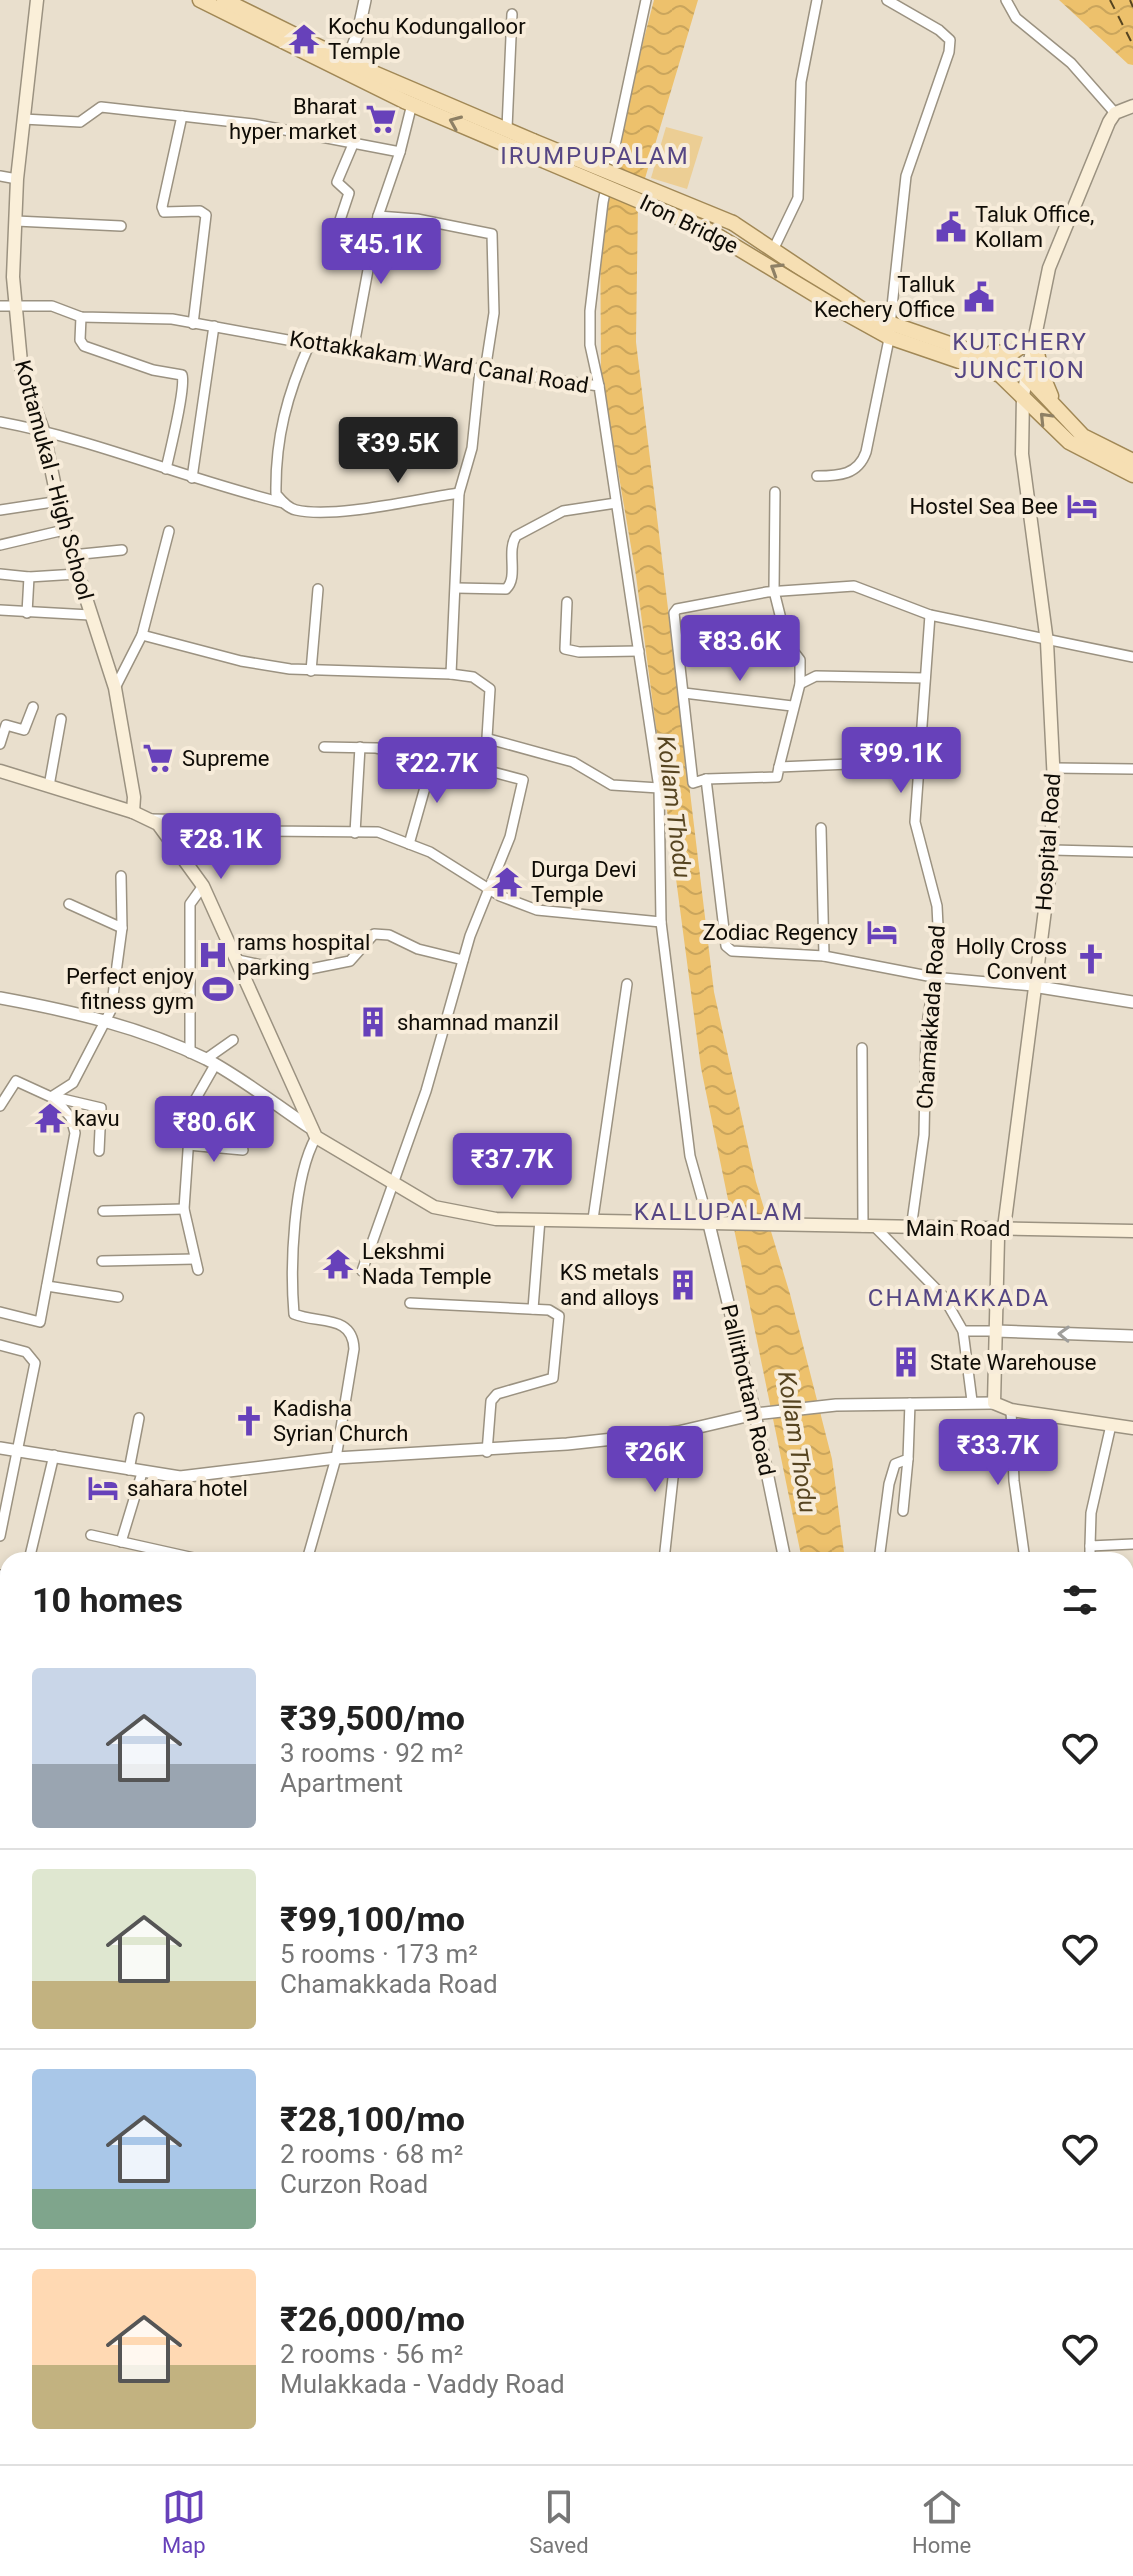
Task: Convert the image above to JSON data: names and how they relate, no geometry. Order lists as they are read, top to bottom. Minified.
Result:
{"streets":{"main road":["Iron Bridge","Kottamukal - High School","Hospital Road","Main Road"],"street":["Kottakkakam Ward Canal Road","Chamakkada Road","Pallithottam Road"]},"crossings":[["Kottakkakam Ward Canal Road","Kottamukal - High School"],["Kottakkakam Ward Canal Road","Main Road"],["Kottakkakam Ward Canal Road","Pallithottam Road"],["Hospital Road","Main Road"],["Chamakkada Road","Main Road"],["Main Road","Pallithottam Road"]],"districts":["IRUMPUPALAM","KUTCHERY JUNCTION","KALLUPALAM","CHAMAKKADA"],"water":["Kollam Thodu"],"places":{"temple":["Kochu Kodungalloor Temple","Durga Devi Temple","kavu","Lekshmi Nada Temple"],"supermarket":["Bharat hyper market","Supreme"],"public building":["Taluk Office, Kollam","Talluk Kechery Office"],"hotel":["Hostel Sea Bee","Zodiac Regency","sahara hotel"],"hospital":["rams hospital parking"],"church":["Holly Cross Convent","Kadisha Syrian Church"],"sports":["Perfect enjoy fitness gym"],"building":["shamnad manzil","KS metals and alloys","State Warehouse"]},"page":{"price":["₹45.1K","₹39.5K","₹83.6K","₹99.1K","₹22.7K","₹28.1K","₹80.6K","₹37.7K","₹33.7K","₹26K"],"heading":"10 homes","list":[{"name":"₹39,500/mo","note":"3 rooms · 92 m² · Apartment"},{"name":"₹99,100/mo","note":"5 rooms · 173 m² · Chamakkada Road"},{"name":"₹28,100/mo","note":"2 rooms · 68 m² · Curzon Road"},{"name":"₹26,000/mo","note":"2 rooms · 56 m² · Mulakkada - Vaddy Road"}],"tabs":["Map","Saved","Home"]}}
